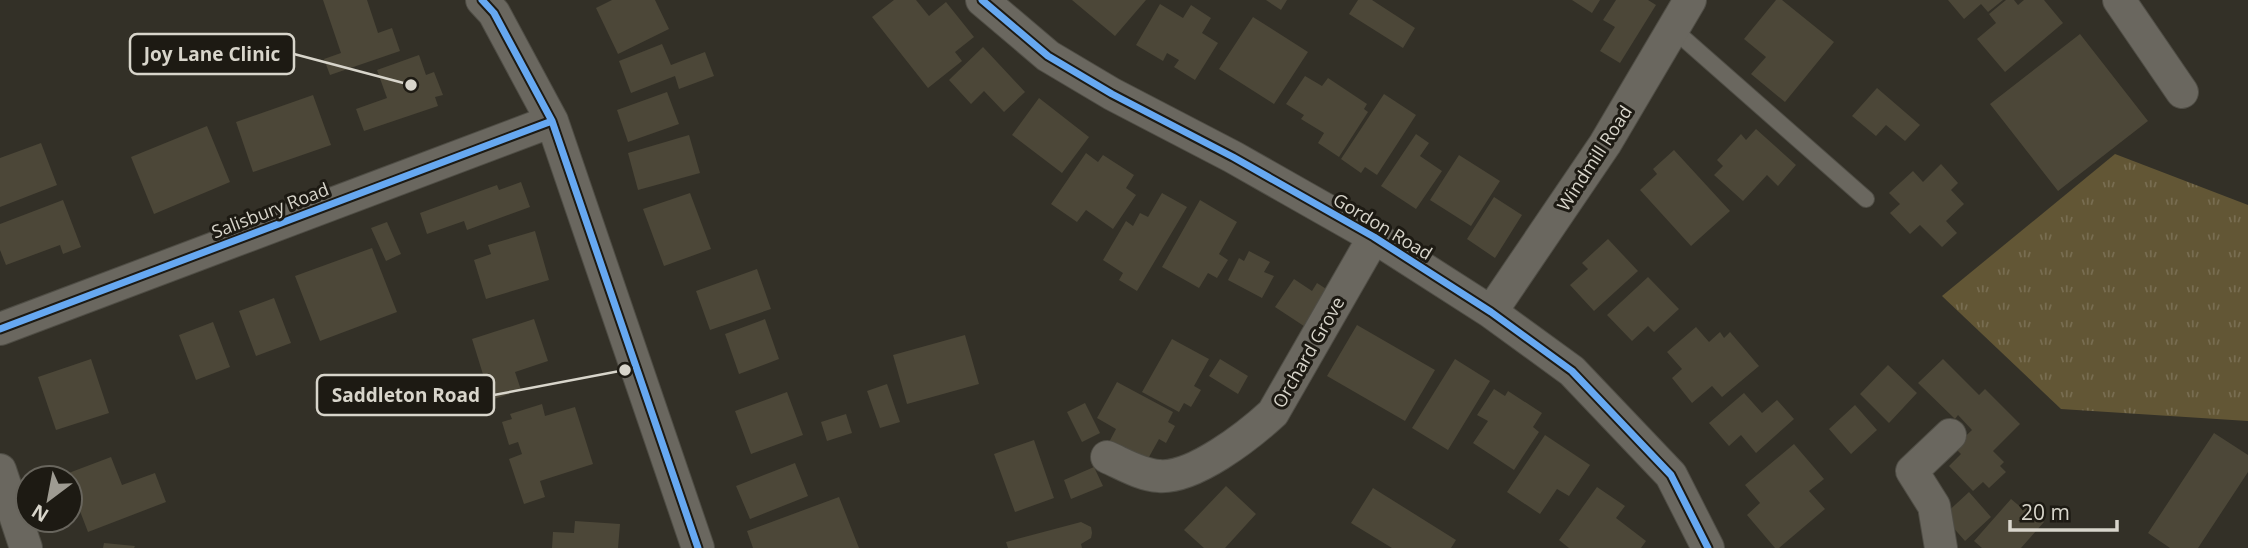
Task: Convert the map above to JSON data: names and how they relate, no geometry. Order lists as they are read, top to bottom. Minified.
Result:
{"streets":{"street":["Windmill Road","Salisbury Road","Gordon Road","Orchard Grove"]},"crossings":[["Windmill Road","Gordon Road"],["Gordon Road","Orchard Grove"]],"places":["Joy Lane Clinic","Saddleton Road"],"scale_bar":"20 m","north":"bottom left"}
